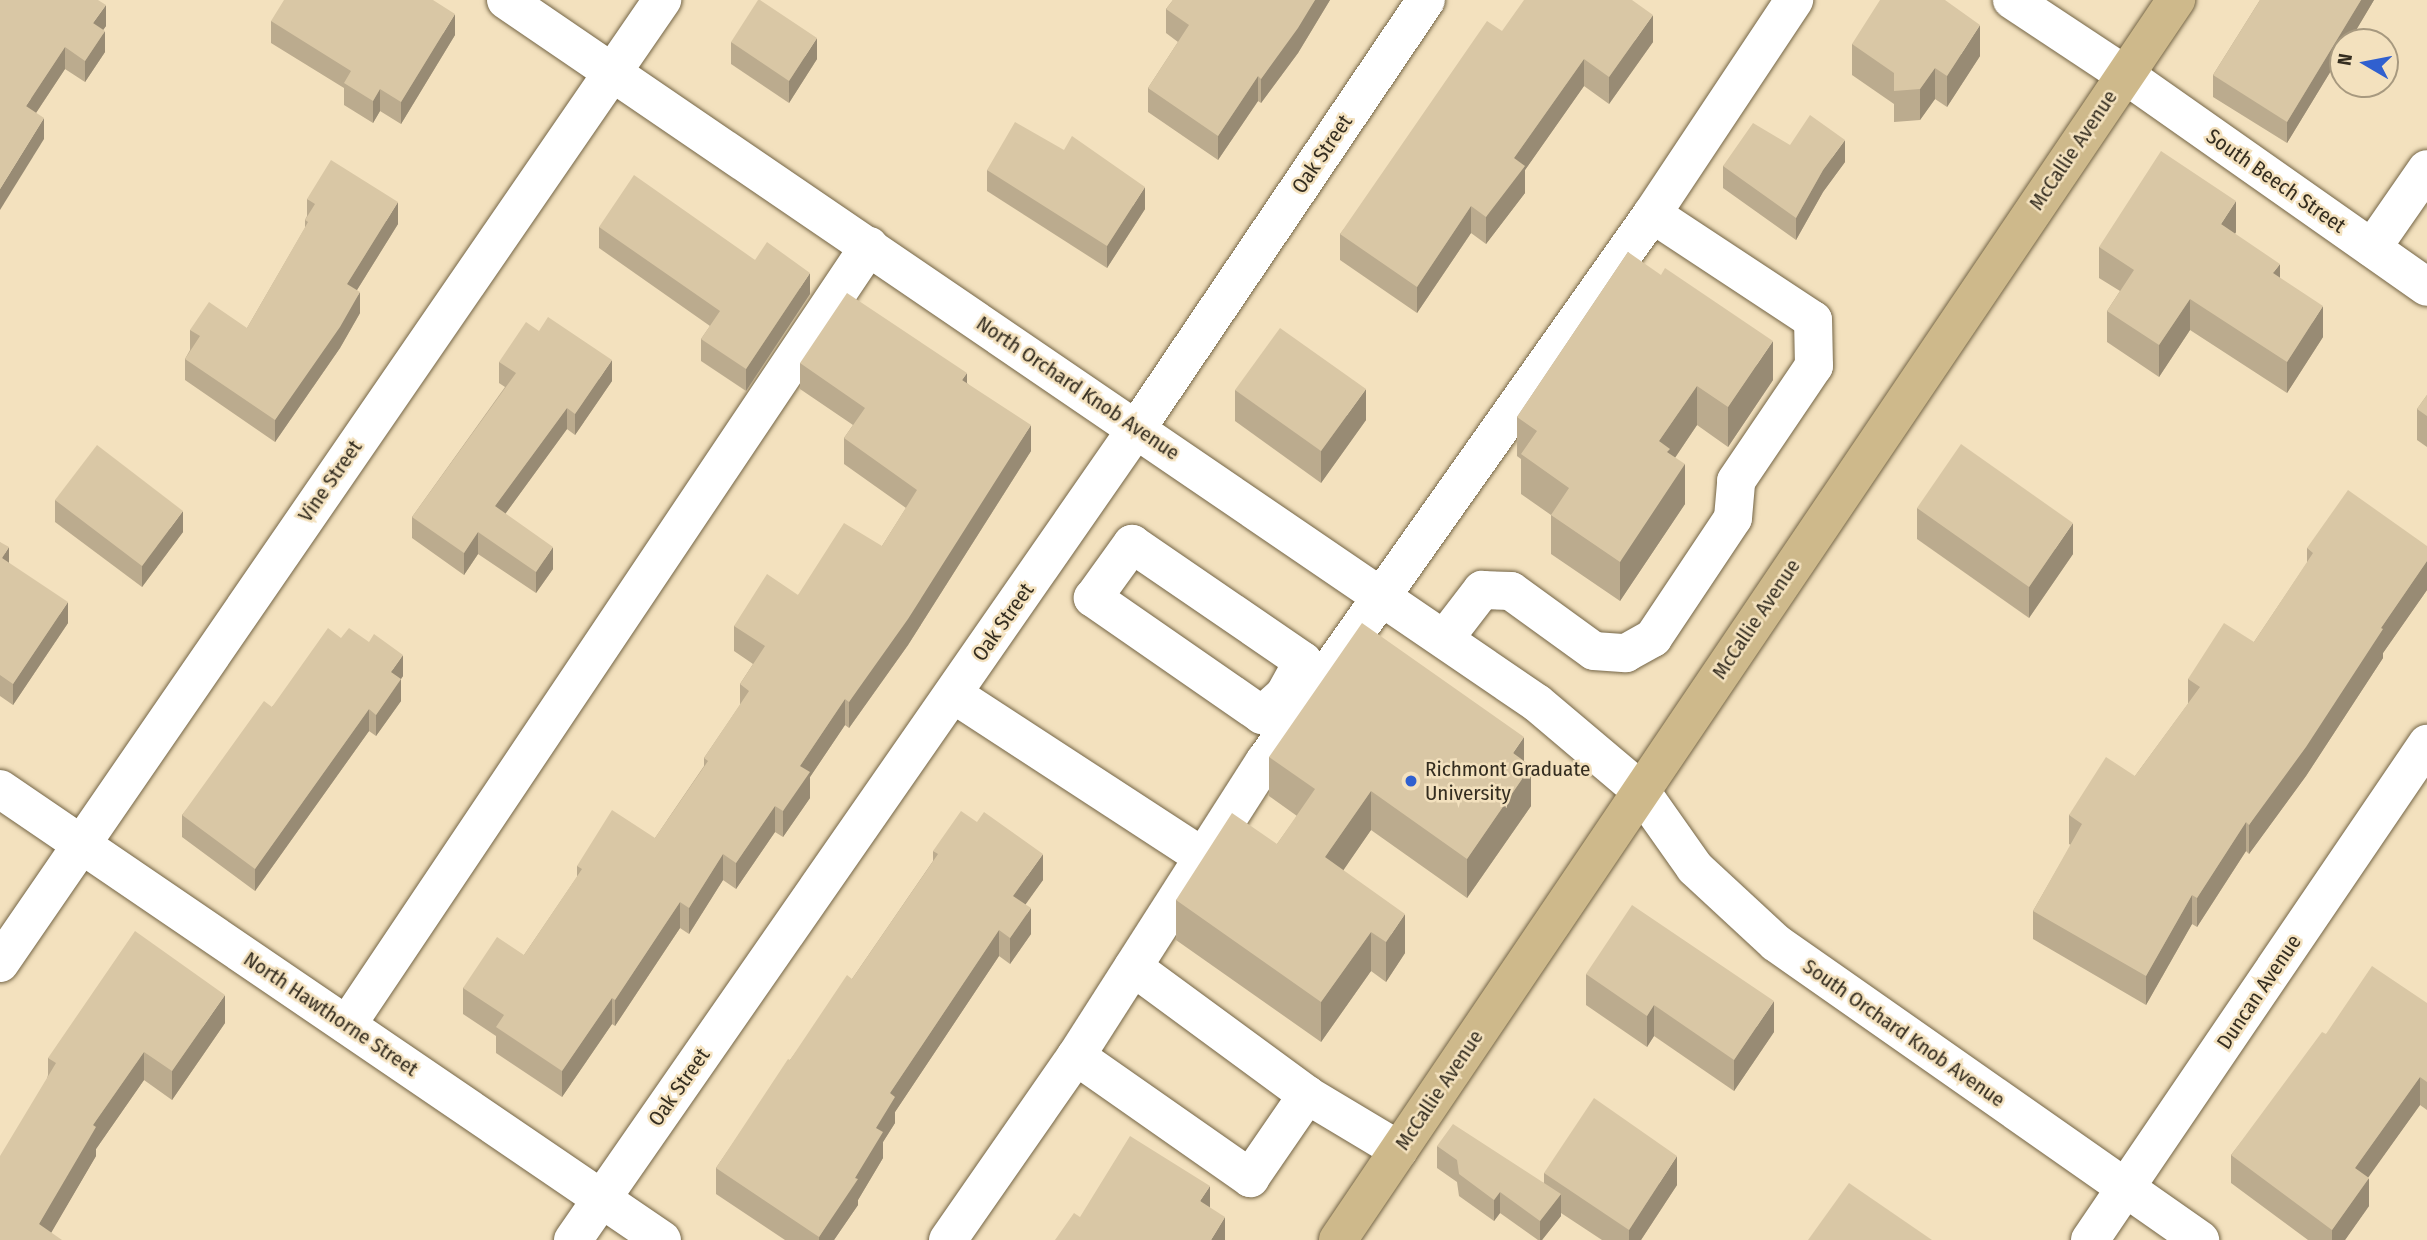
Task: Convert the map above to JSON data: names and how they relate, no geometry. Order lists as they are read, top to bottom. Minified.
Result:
{"streets":{"main road":["McCallie Avenue"],"street":["Oak Street","South Beech Street","North Orchard Knob Avenue","Vine Street","Duncan Avenue","North Hawthorne Street","South Orchard Knob Avenue"]},"crossings":[["McCallie Avenue","South Beech Street"],["McCallie Avenue","North Orchard Knob Avenue"],["McCallie Avenue","South Orchard Knob Avenue"],["Oak Street","North Orchard Knob Avenue"],["Oak Street","North Hawthorne Street"],["North Orchard Knob Avenue","Vine Street"],["North Orchard Knob Avenue","South Orchard Knob Avenue"],["Vine Street","North Hawthorne Street"],["Duncan Avenue","South Orchard Knob Avenue"]],"places":["Richmont Graduate University"],"north":"left"}
